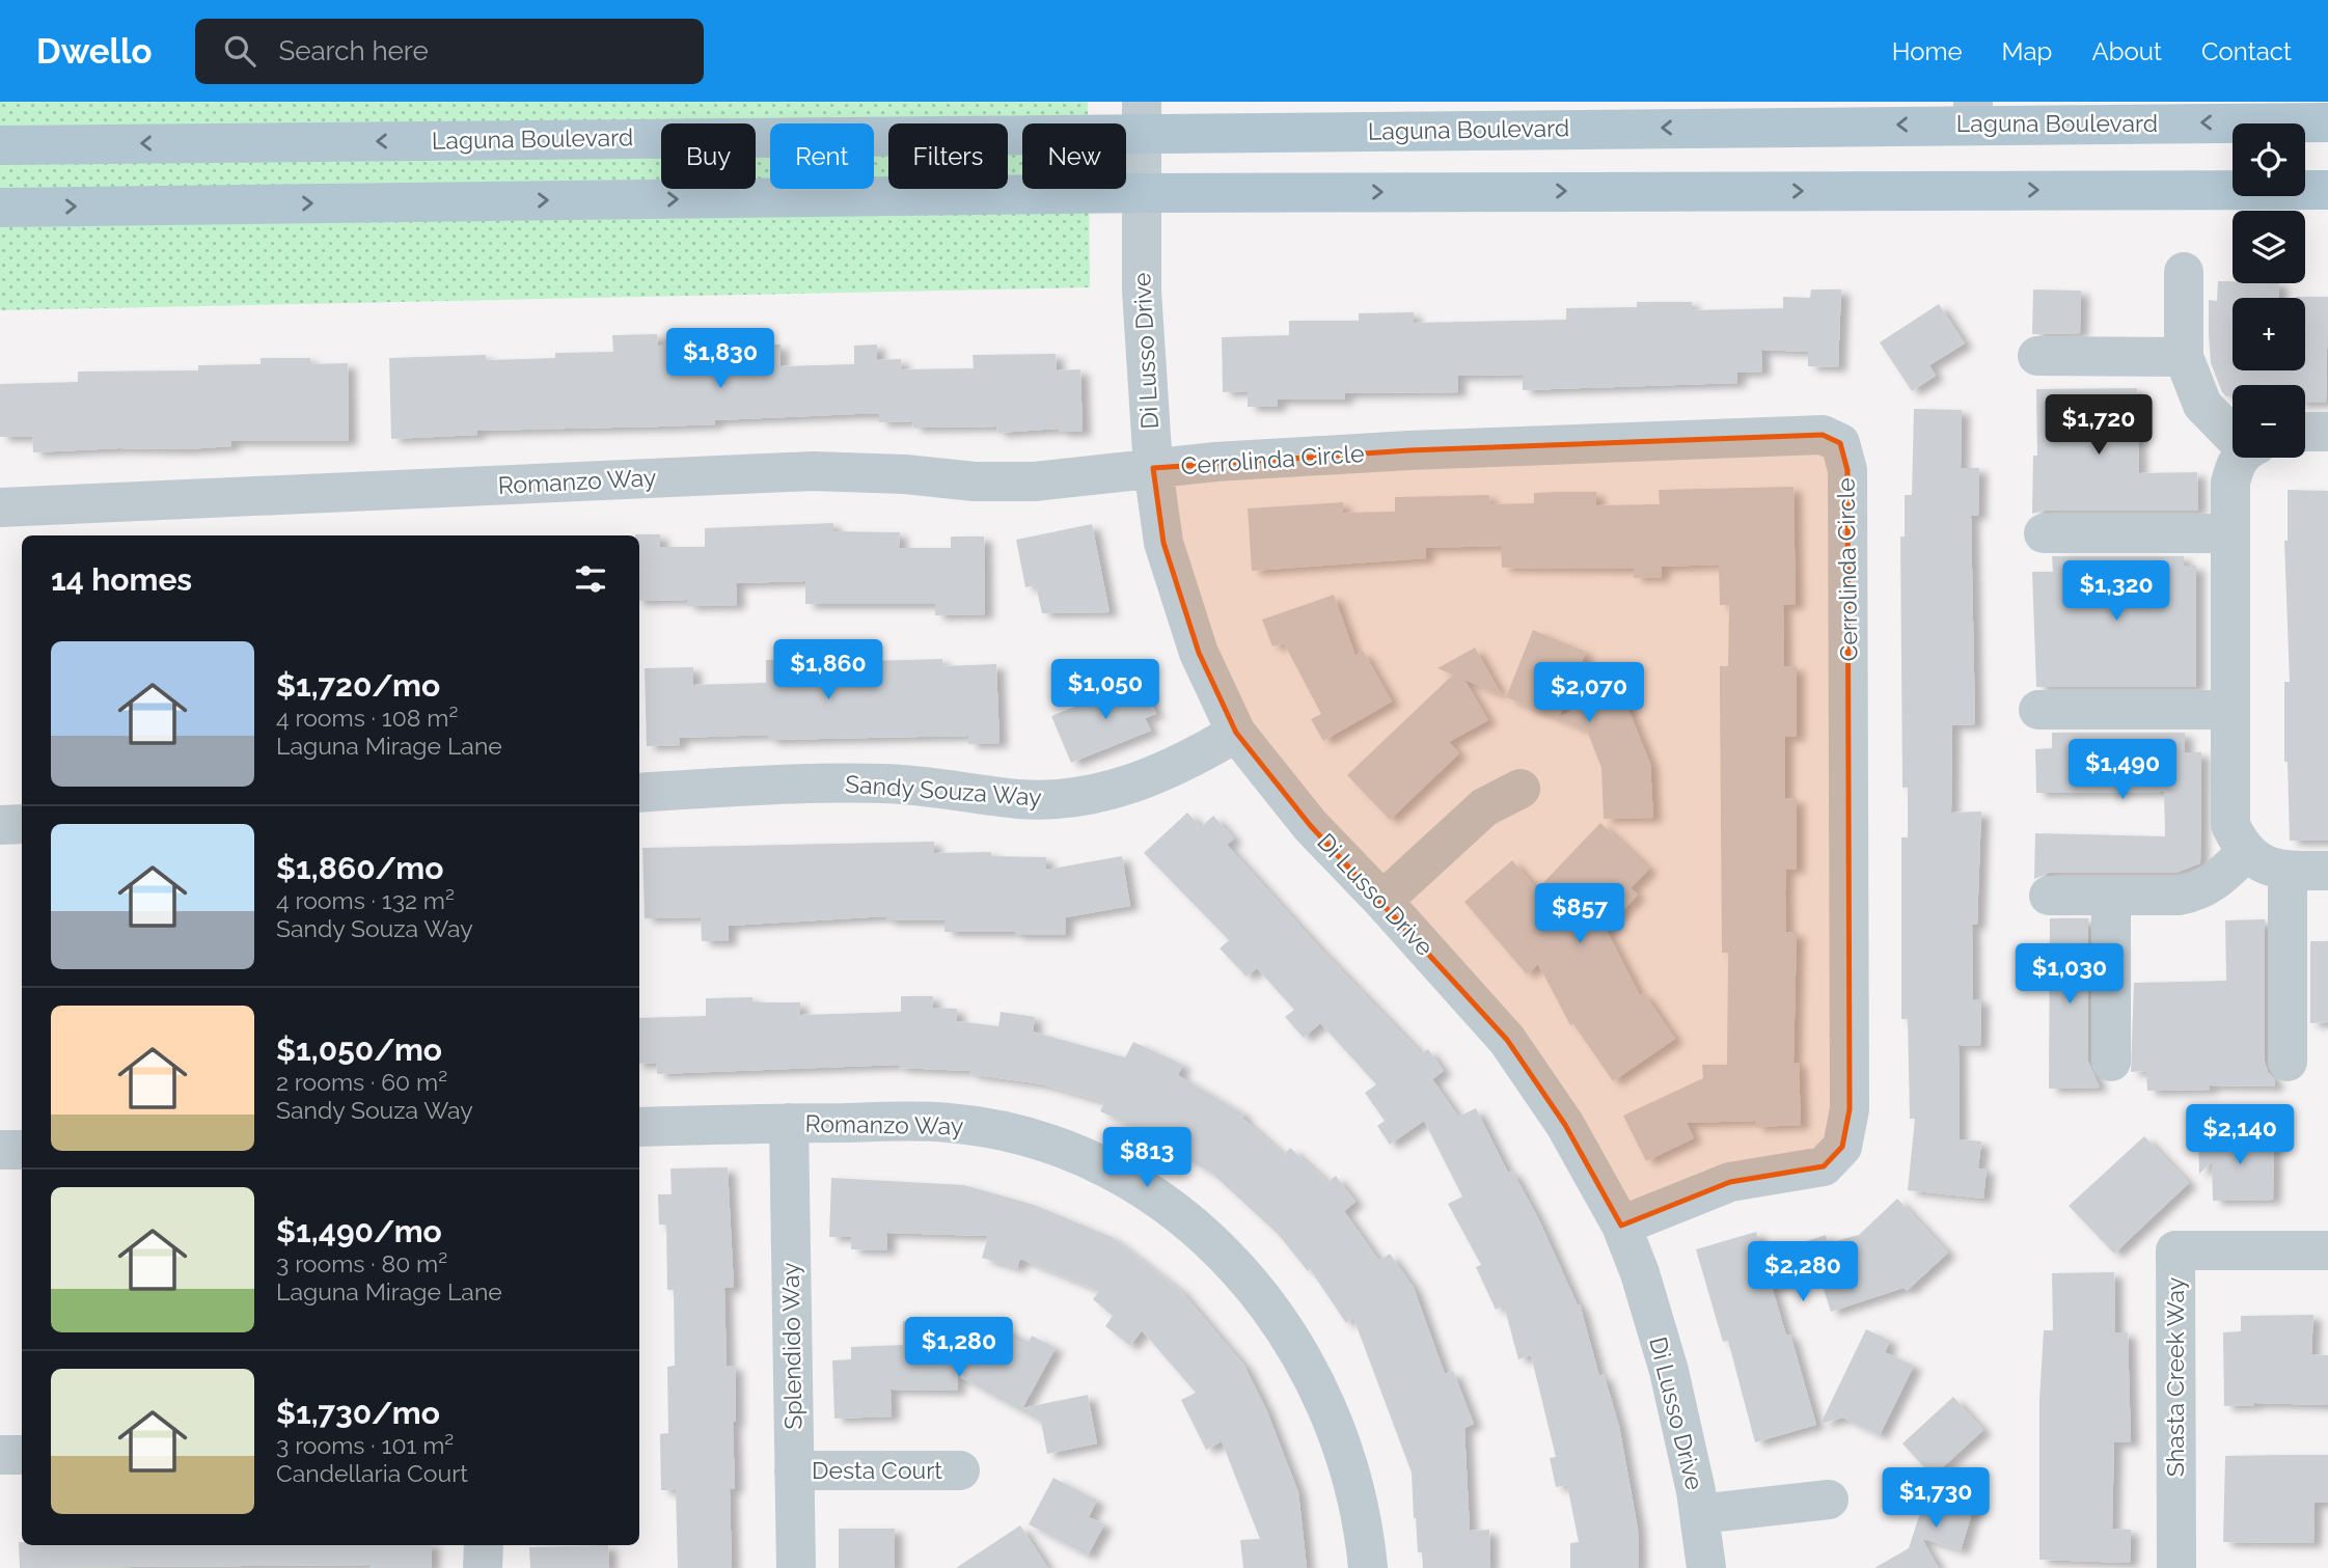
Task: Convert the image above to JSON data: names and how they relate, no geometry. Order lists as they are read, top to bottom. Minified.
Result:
{"streets":{"main road":["Laguna Boulevard"],"street":["Di Lusso Drive","Cerrolinda Circle","Romanzo Way","Sandy Souza Way","Splendido Way","Shasta Creek Way","Desta Court"]},"crossings":[["Laguna Boulevard","Di Lusso Drive"],["Di Lusso Drive","Cerrolinda Circle"],["Di Lusso Drive","Romanzo Way"],["Di Lusso Drive","Sandy Souza Way"],["Cerrolinda Circle","Romanzo Way"],["Romanzo Way","Splendido Way"],["Splendido Way","Desta Court"]],"page":{"header":"Dwello","search":"Search here","nav":["Home","Map","About","Contact"],"map_buttons":["+","−"],"chip":["Buy","Rent","Filters","New"],"price":["$1,830","$1,720","$1,320","$1,860","$1,050","$2,070","$1,490","$857","$1,030","$2,140","$813","$2,280","$1,280","$1,730"],"heading":"14 homes","list":[{"name":"$1,720/mo","note":"4 rooms · 108 m² · Laguna Mirage Lane"},{"name":"$1,860/mo","note":"4 rooms · 132 m² · Sandy Souza Way"},{"name":"$1,050/mo","note":"2 rooms · 60 m² · Sandy Souza Way"},{"name":"$1,490/mo","note":"3 rooms · 80 m² · Laguna Mirage Lane"},{"name":"$1,730/mo","note":"3 rooms · 101 m² · Candellaria Court"}]}}
